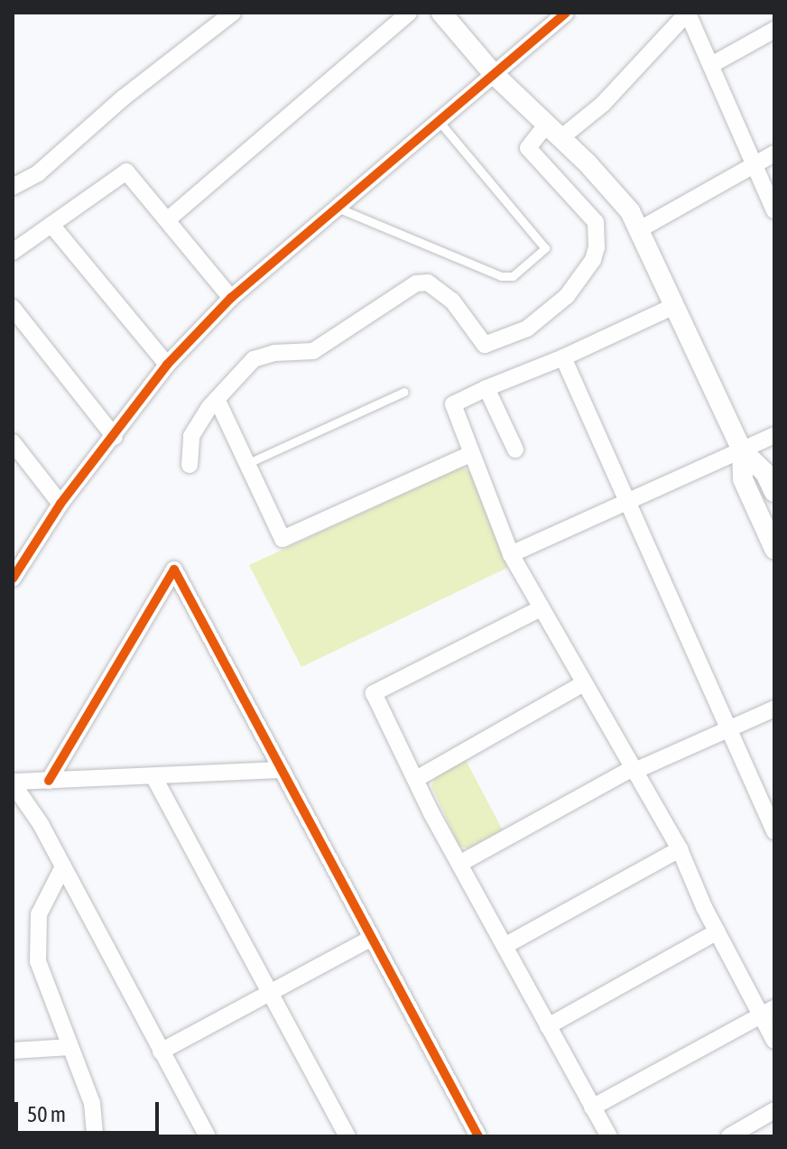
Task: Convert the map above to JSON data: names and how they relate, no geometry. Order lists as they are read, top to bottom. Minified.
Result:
{"scale_bar":"50 m"}
